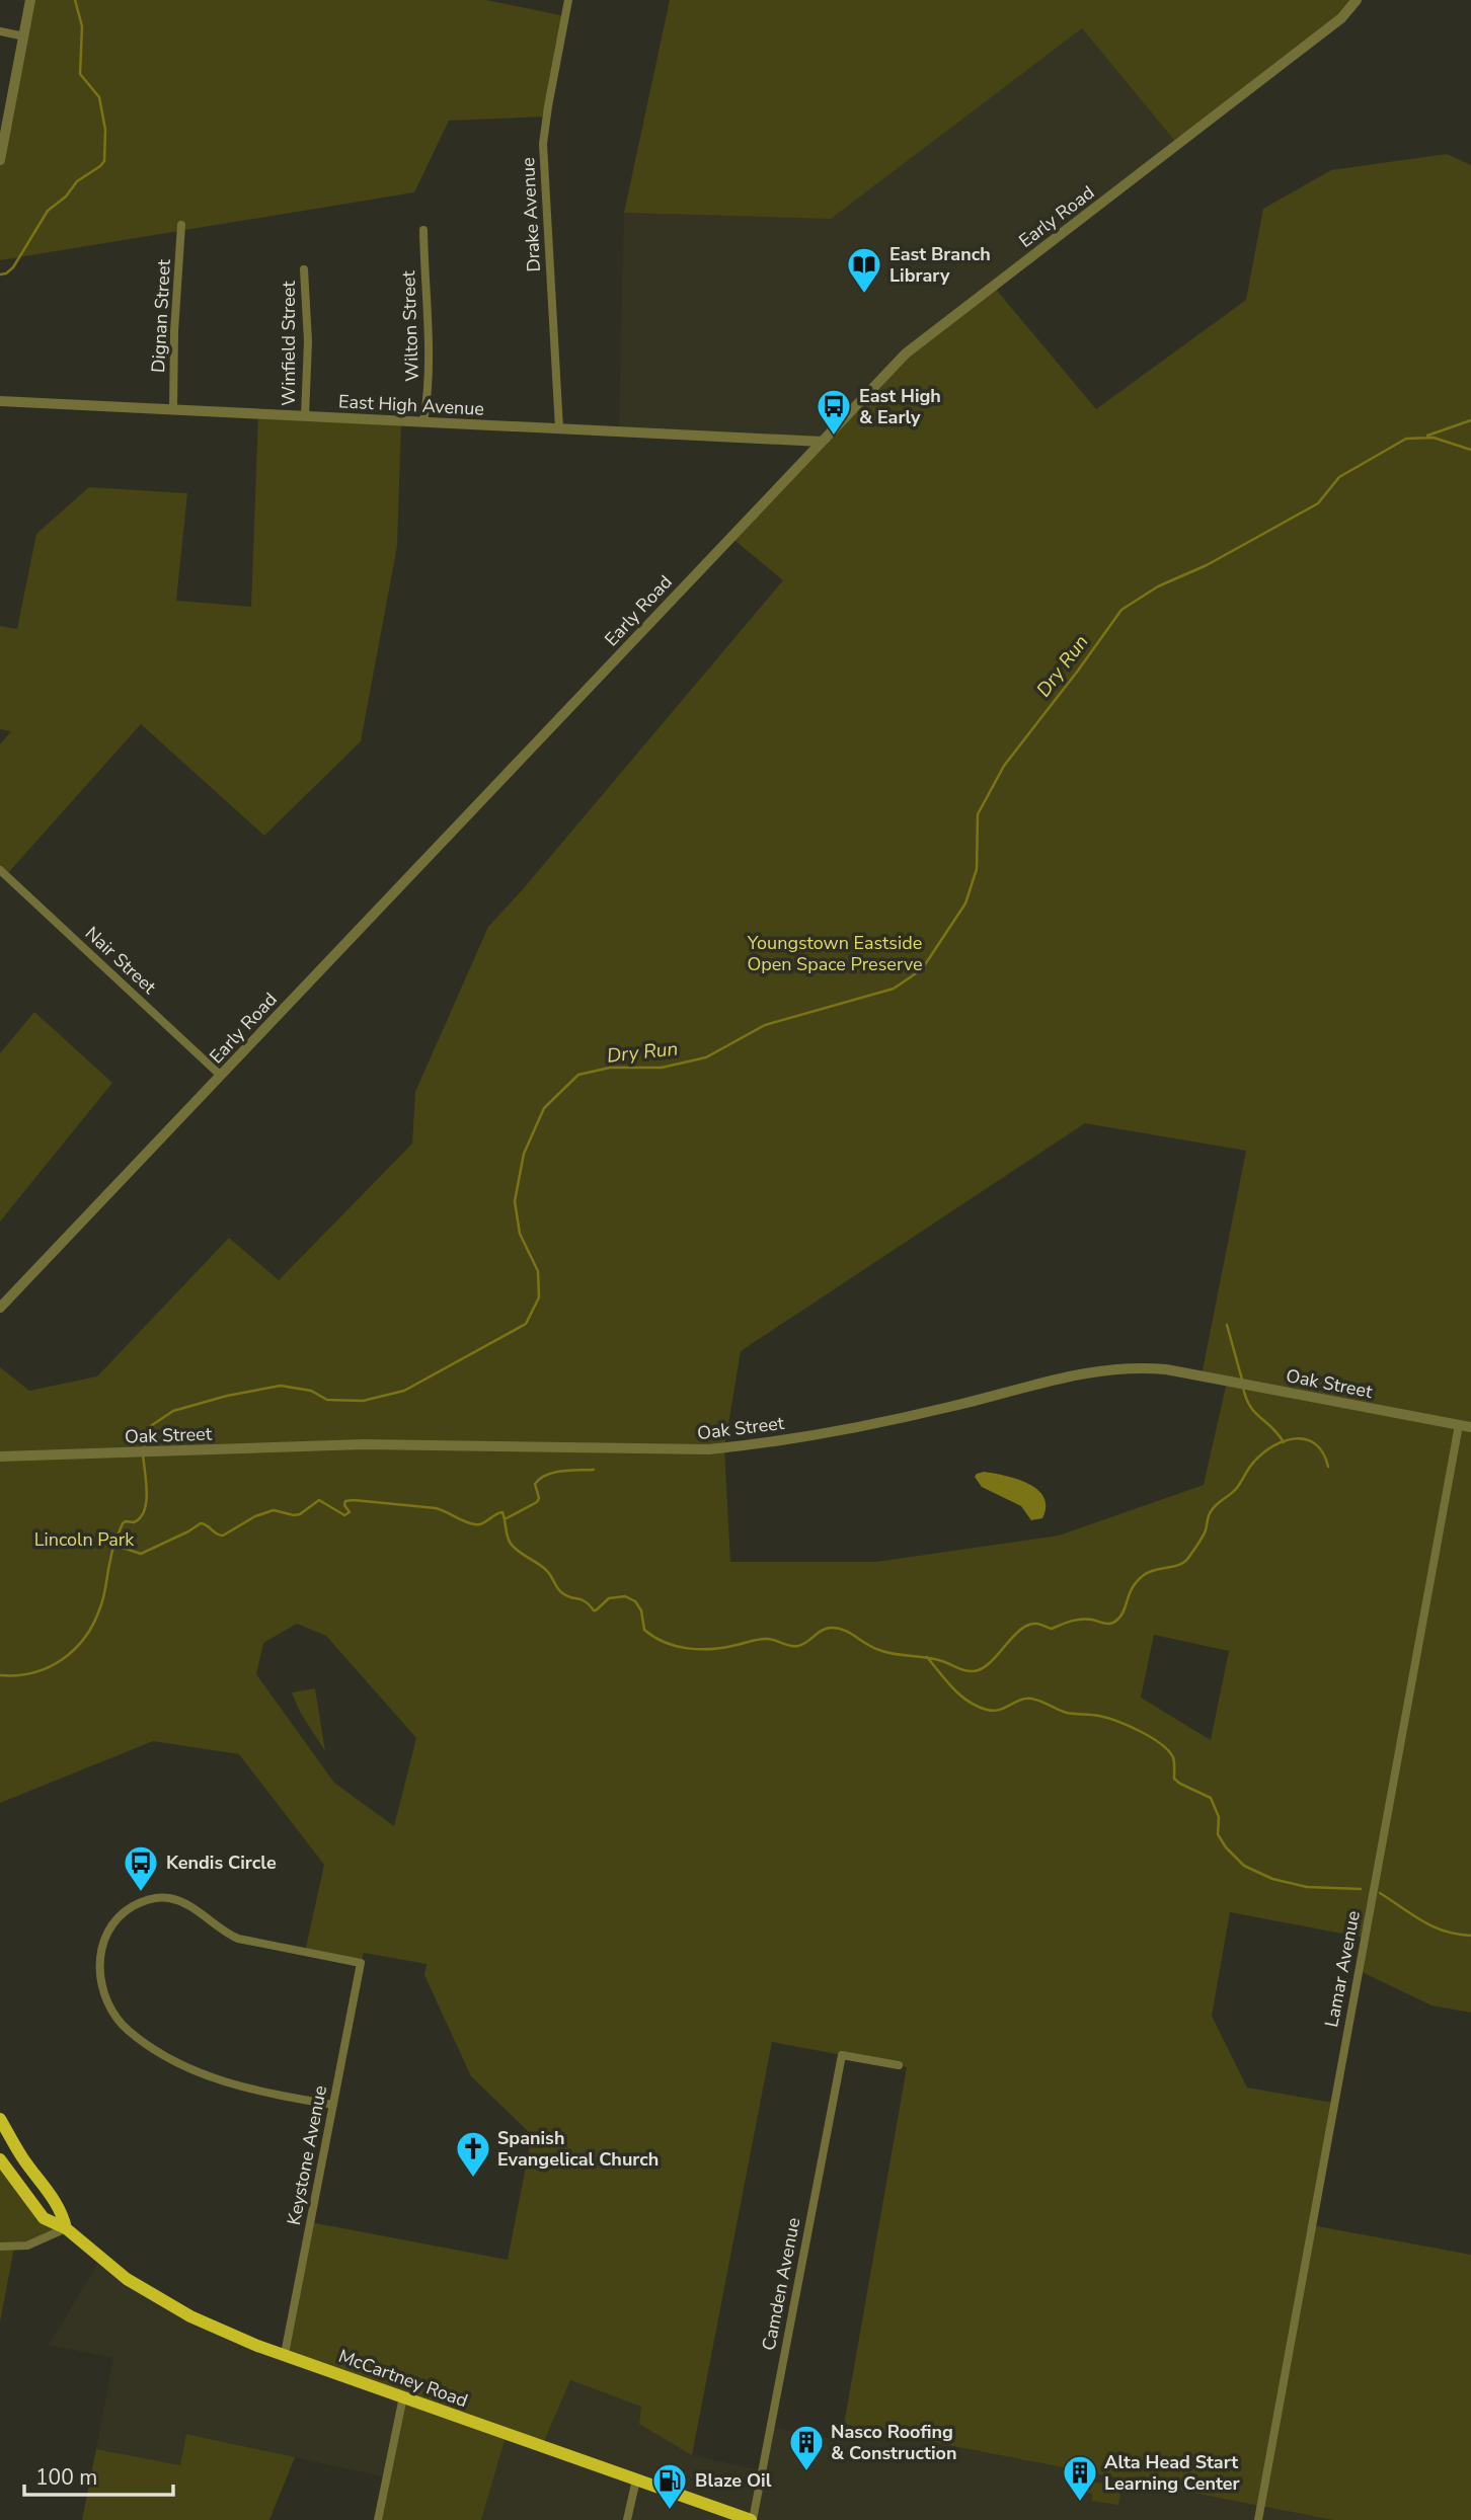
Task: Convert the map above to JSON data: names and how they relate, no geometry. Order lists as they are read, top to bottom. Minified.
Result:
{"streets":{"highway":["McCartney Road"],"street":["Drake Avenue","Early Road","Dignan Street","Wilton Street","Winfield Street","East High Avenue","Nair Street","Oak Street","Lamar Avenue","Keystone Avenue","Camden Avenue"]},"crossings":[["Drake Avenue","East High Avenue"],["Early Road","East High Avenue"],["Early Road","Nair Street"],["Dignan Street","East High Avenue"],["Wilton Street","East High Avenue"],["Winfield Street","East High Avenue"],["Oak Street","Lamar Avenue"],["Keystone Avenue","McCartney Road"],["Camden Avenue","McCartney Road"]],"water":["Dry Run"],"parks":["Youngstown Eastside Open Space Preserve","Lincoln Park"],"places":{"library":["East Branch Library"],"bus stop":["East High & Early","Kendis Circle"],"church":["Spanish Evangelical Church"],"building":["Nasco Roofing & Construction","Alta Head Start Learning Center"],"fuel station":["Blaze Oil"]},"scale_bar":"100 m"}
